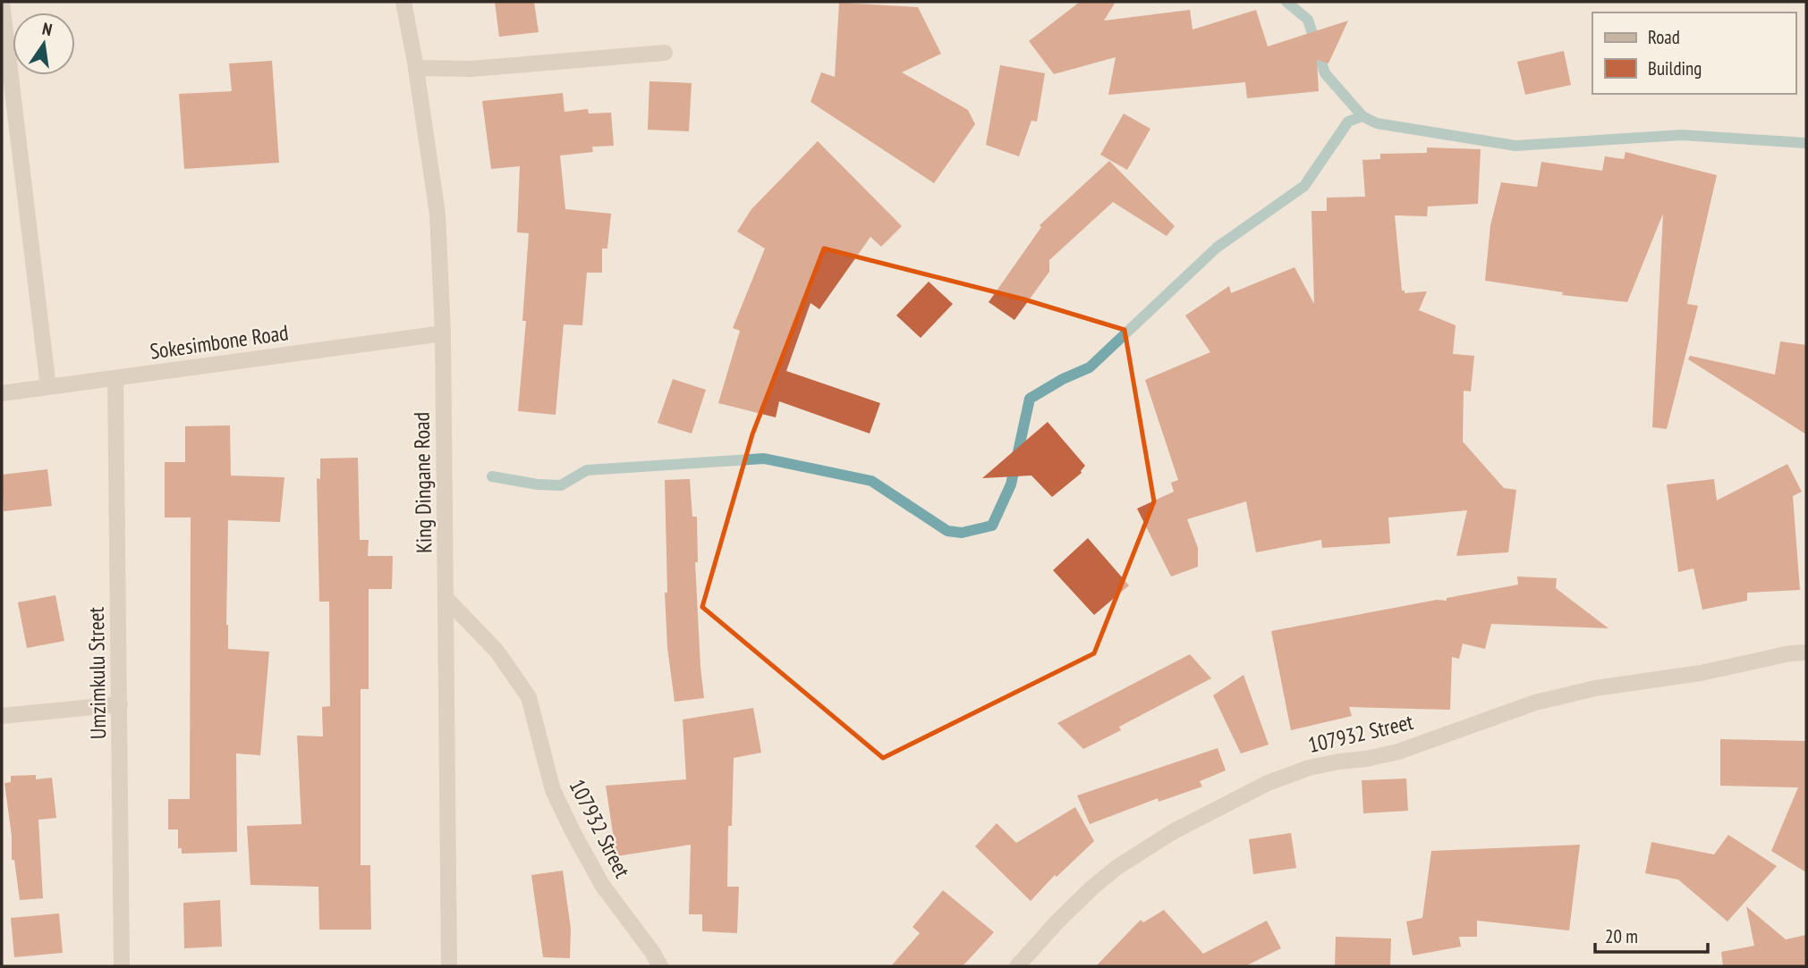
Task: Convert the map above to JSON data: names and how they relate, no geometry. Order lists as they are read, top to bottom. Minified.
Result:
{"streets":{"street":["Sokesimbone Road","King Dingane Road","Umzimkulu Street","107932 Street"]},"crossings":[["Sokesimbone Road","King Dingane Road"],["Sokesimbone Road","Umzimkulu Street"],["King Dingane Road","107932 Street"]],"legend":["Road","Building"],"scale_bar":"20 m","north":"top"}
